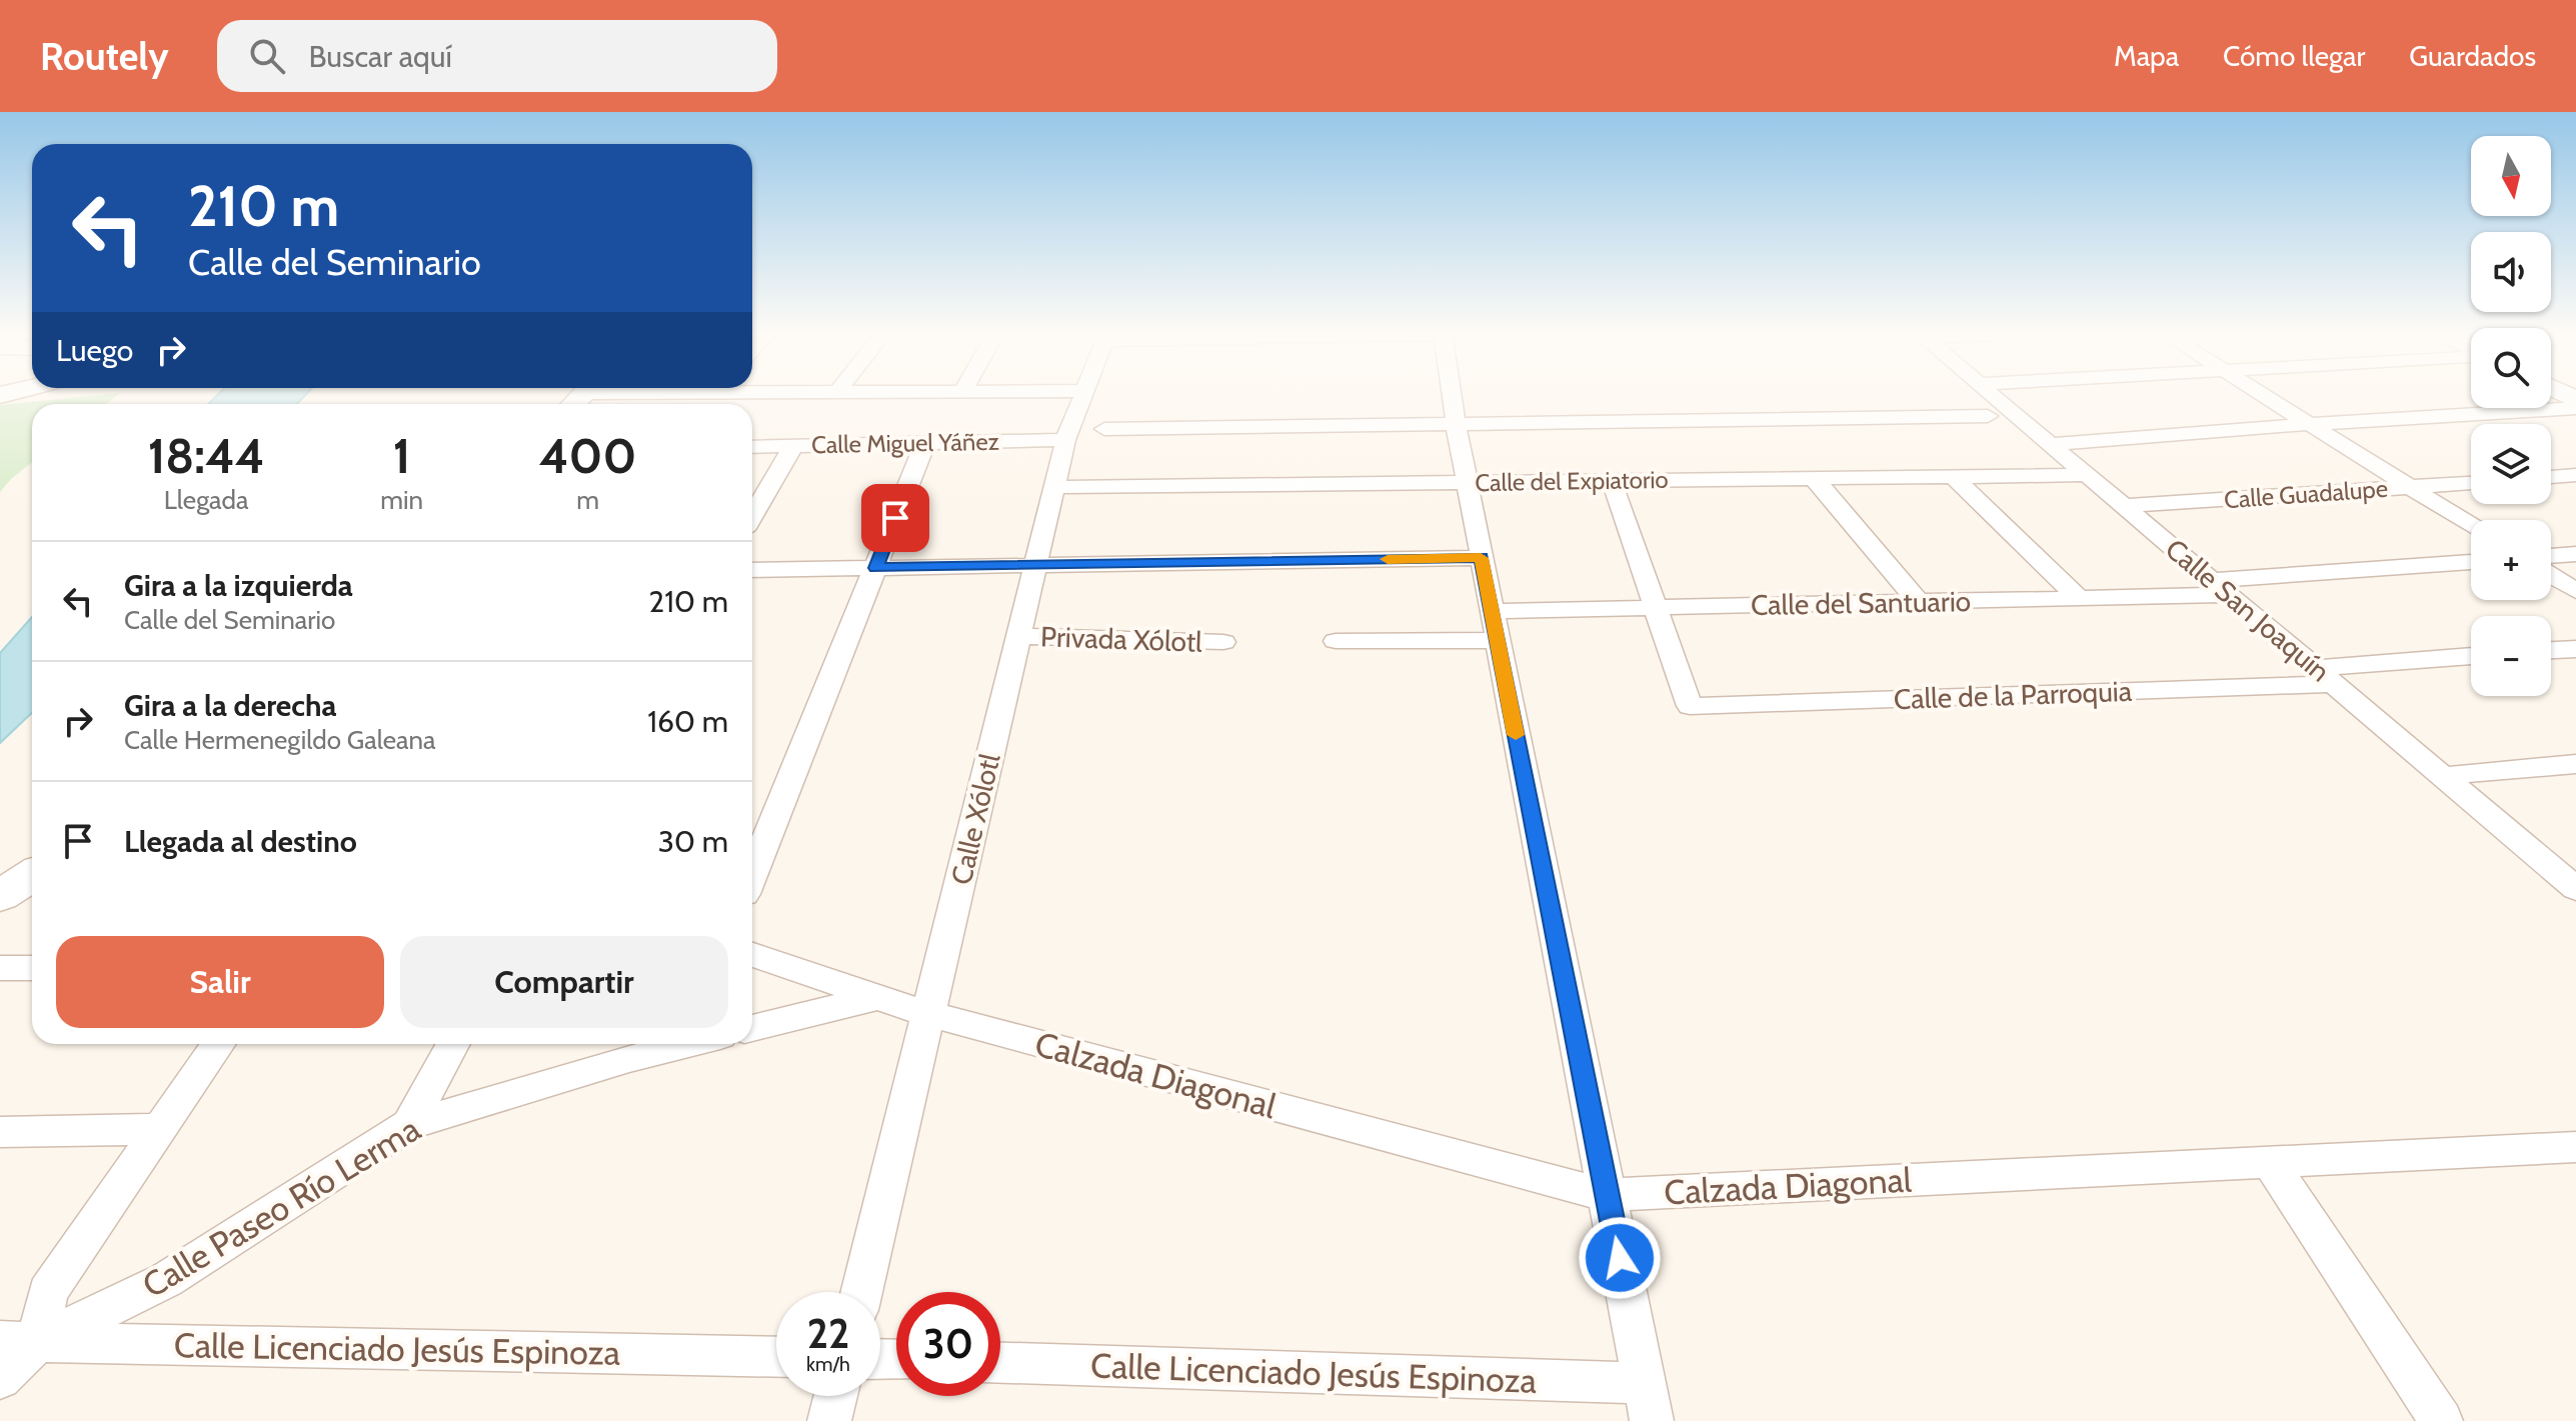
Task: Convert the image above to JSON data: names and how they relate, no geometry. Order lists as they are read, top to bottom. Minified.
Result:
{"streets":{"street":["Calle Miguel Yáñez","Calle del Expiatorio","Calle Guadalupe","Calle del Santuario","Calle San Joaquín","Privada Xólotl","Calle de la Parroquia","Calle Xólotl","Calzada Diagonal","Calle Paseo Río Lerma","Calle Licenciado Jesús Espinoza"]},"crossings":[["Calle Miguel Yáñez","Calle Xólotl"],["Calle del Expiatorio","Calle San Joaquín"],["Calle del Expiatorio","Calle Xólotl"],["Calle Guadalupe","Calle San Joaquín"],["Calle del Santuario","Calle San Joaquín"],["Calle del Santuario","Calle de la Parroquia"],["Calle San Joaquín","Calle de la Parroquia"],["Privada Xólotl","Calle Xólotl"],["Calle Xólotl","Calzada Diagonal"],["Calle Paseo Río Lerma","Calle Licenciado Jesús Espinoza"]],"north":"bottom","page":{"header":"Routely","search":"Buscar aquí","nav":["Mapa","Cómo llegar","Guardados"],"map_buttons":["+","−"],"turn":["210 m","Calle del Seminario"],"then":"Luego","eta":["18:44","Llegada","1","min","400","m"],"list":[{"name":"Gira a la izquierda","note":"Calle del Seminario","value":"210 m"},{"name":"Gira a la derecha","note":"Calle Hermenegildo Galeana","value":"160 m"},{"name":"Llegada al destino","value":"30 m"}],"buttons":["Salir","Compartir"],"speed":"22 km/h","limit":"30"}}
